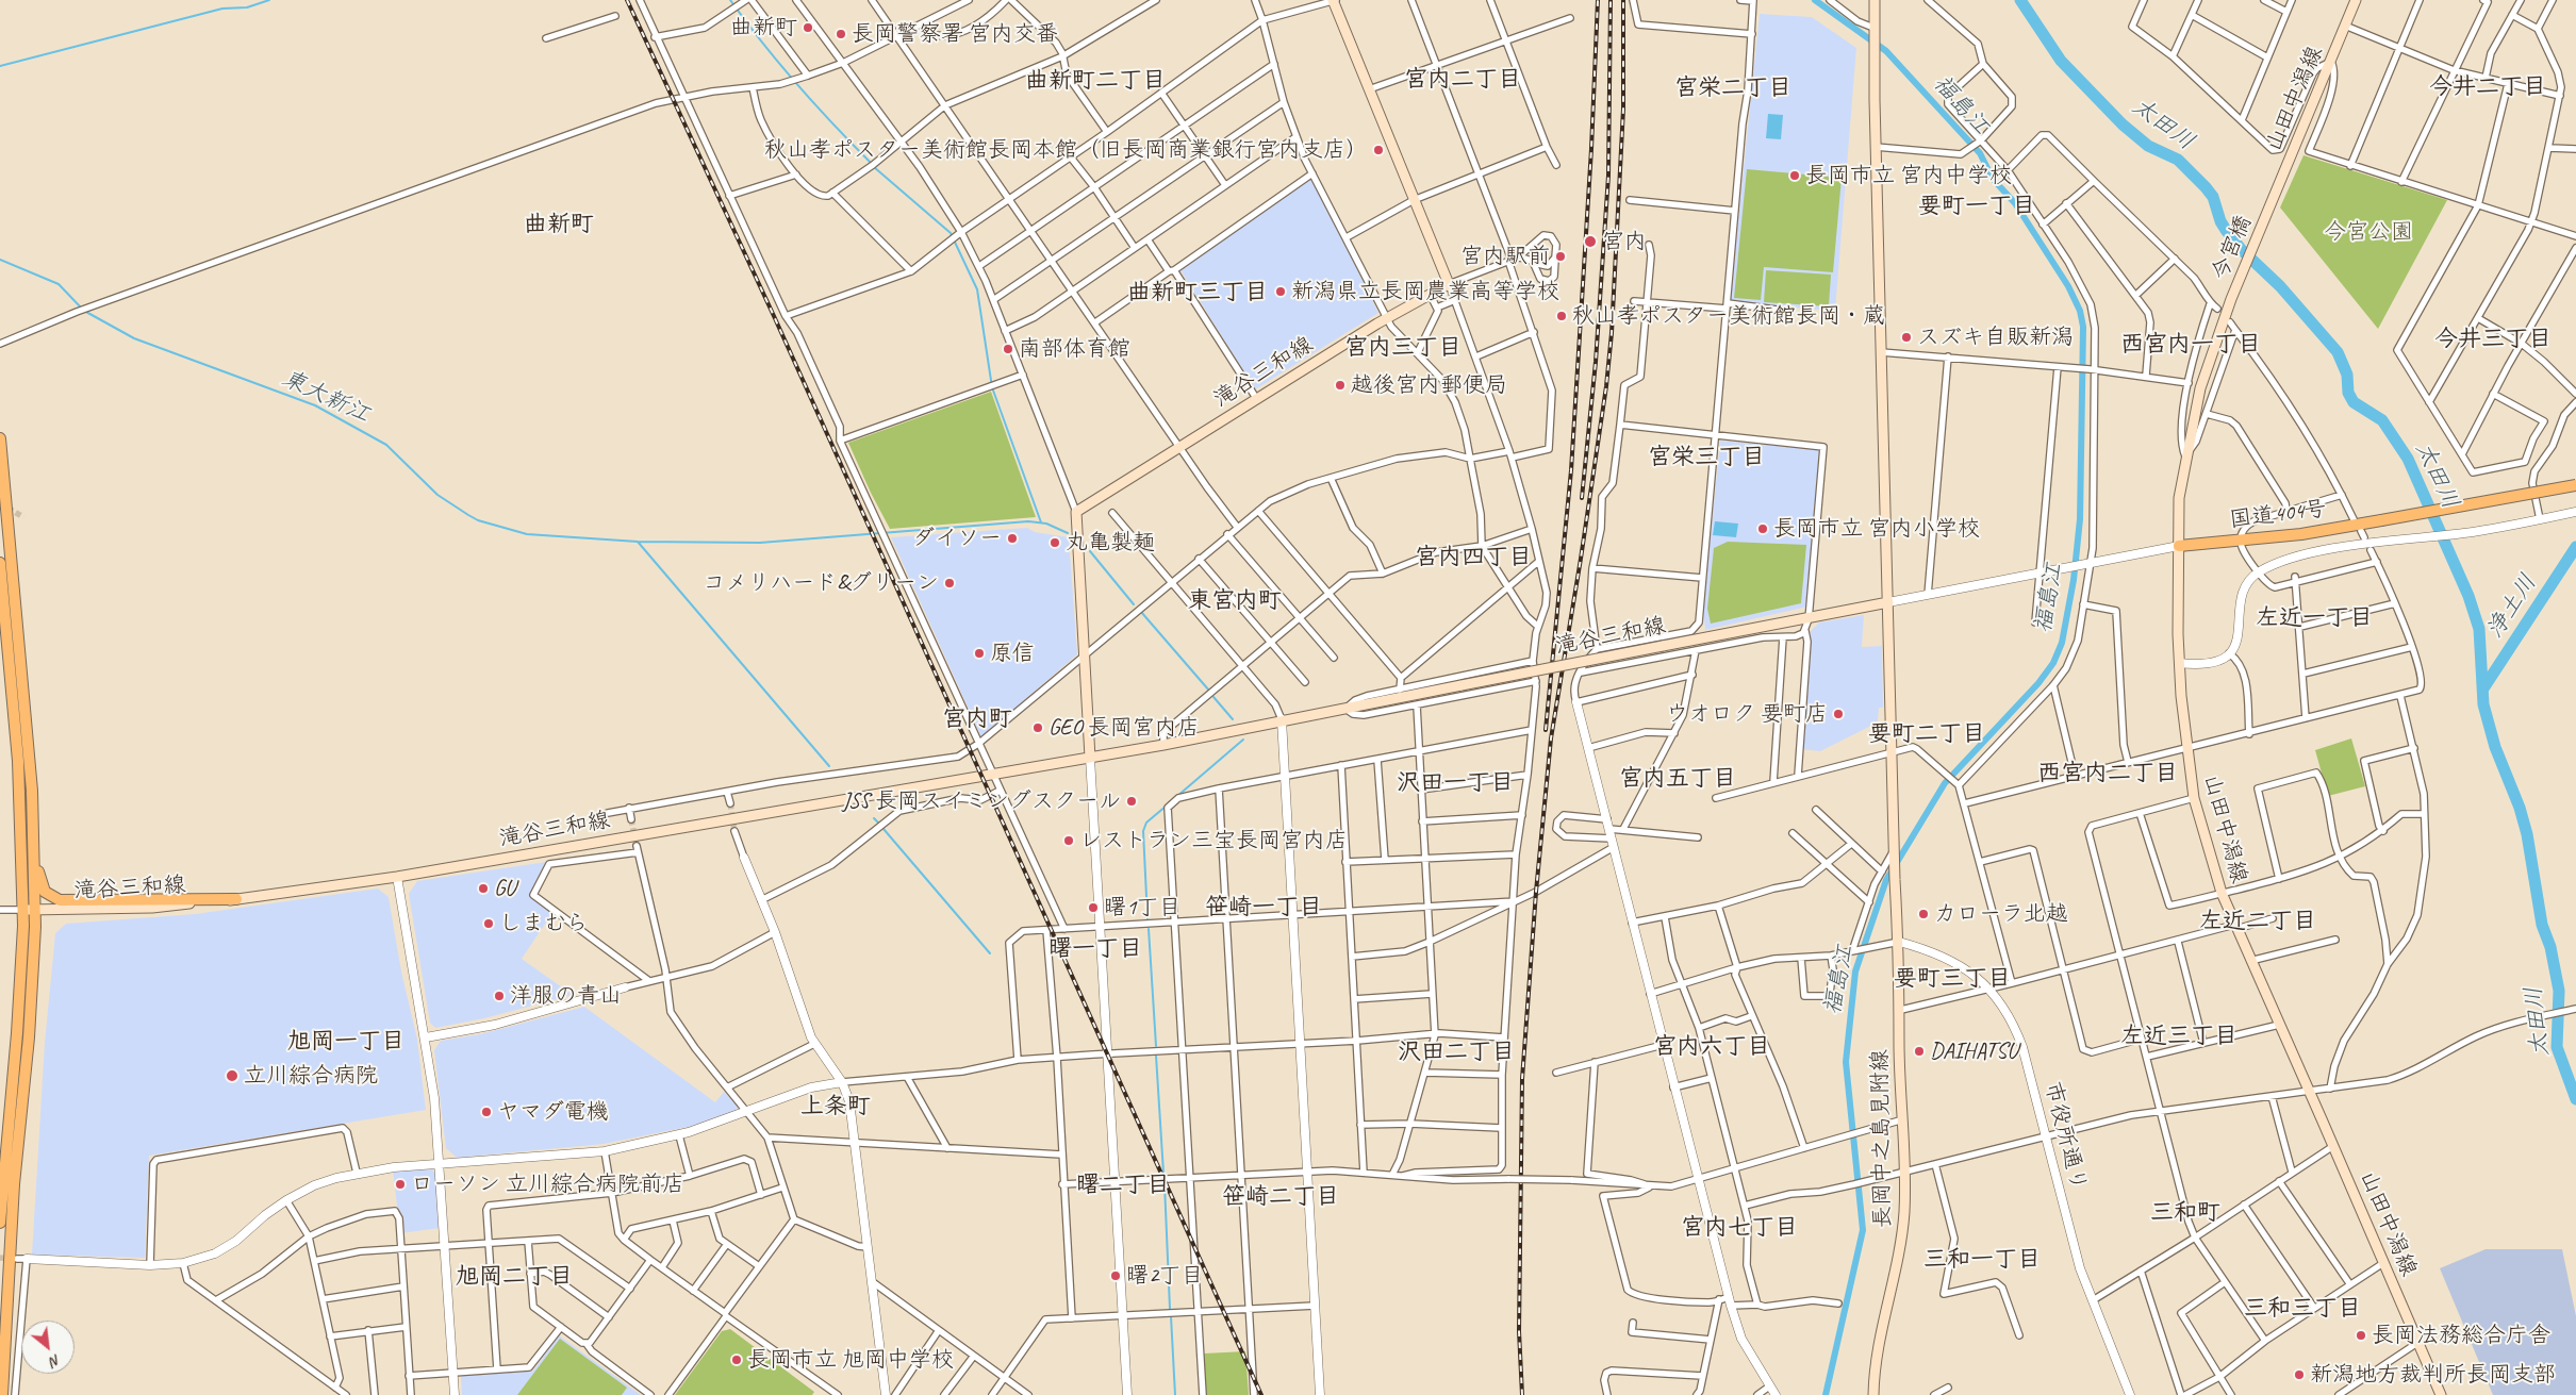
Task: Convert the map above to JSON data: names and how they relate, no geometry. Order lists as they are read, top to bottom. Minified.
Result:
{"streets":{"highway":["国道404号"],"main road":["山田中潟線","今宮橋","滝谷三和線","長岡中之島見附線"],"street":["市役所通り"]},"crossings":[["山田中潟線","今宮橋"],["山田中潟線","国道404号"],["市役所通り","長岡中之島見附線"]],"districts":["宮内二丁目","曲新町二丁目","今井二丁目","宮栄二丁目","要町一丁目","曲新町","曲新町三丁目","今井三丁目","西宮内一丁目","宮内三丁目","宮栄三丁目","宮内四丁目","東宮内町","左近一丁目","宮内町","要町二丁目","西宮内二丁目","宮内五丁目","沢田一丁目","笹崎一丁目","左近二丁目","曙一丁目","要町三丁目","左近三丁目","旭岡一丁目","宮内六丁目","沢田二丁目","上条町","曙二丁目","笹崎二丁目","三和町","宮内七丁目","三和一丁目","旭岡二丁目","三和三丁目"],"water":["福島江","太田川","東大新江","浄土川"],"parks":["今宮公園"],"places":["曲新町","長岡警察署 宮内交番","秋山孝ポスター美術館長岡本館（旧長岡商業銀行宮内支店）","長岡市立 宮内中学校","宮内","宮内駅前","新潟県立長岡農業高等学校","秋山孝ポスター美術館長岡・蔵","スズキ自販新潟","南部体育館","越後宮内郵便局","長岡市立 宮内小学校","ダイソー","丸亀製麺","コメリハード&グリーン","原信","ウオロク 要町店","GEO 長岡宮内店","JSS 長岡スイミングスクール","レストラン三宝長岡宮内店","GU","曙1丁目","カローラ北越","しまむら","洋服の青山","DAIHATSU","立川綜合病院","ヤマダ電機","ローソン 立川綜合病院前店","曙2丁目","長岡法務総合庁舎","長岡市立 旭岡中学校","新潟地方裁判所長岡支部"],"north":"bottom right"}
